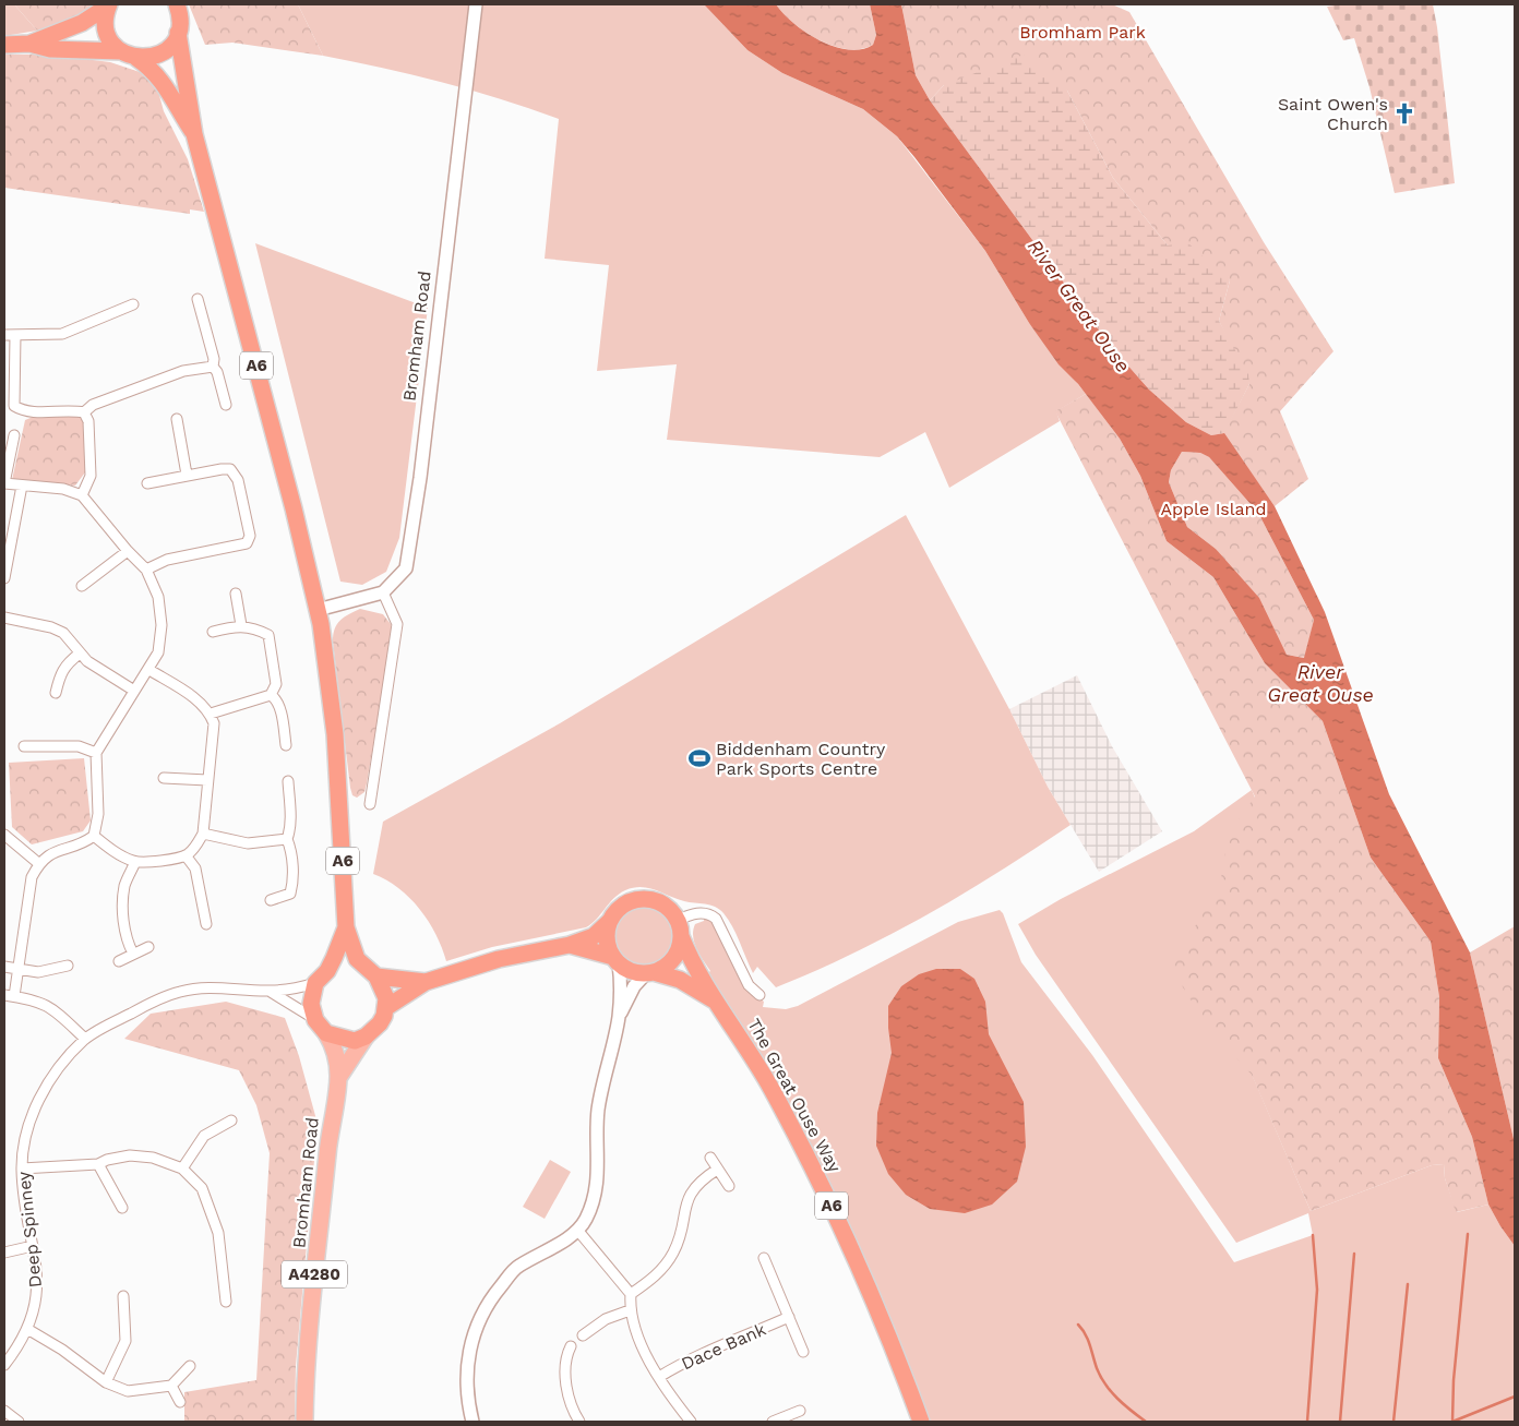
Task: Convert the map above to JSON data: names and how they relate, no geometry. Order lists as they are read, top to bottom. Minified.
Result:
{"streets":{"highway":["A6","The Great Ouse Way"],"main road":["Bromham Road","A4280"],"street":["Deep Spinney","Dace Bank"]},"crossings":[["Bromham Road","A6"],["Bromham Road","Deep Spinney"],["A6","The Great Ouse Way"],["A6","Deep Spinney"]],"water":["River Great Ouse"],"parks":["Bromham Park","Apple Island"],"places":{"church":["Saint Owen's Church"],"sports":["Biddenham Country Park Sports Centre"]}}
